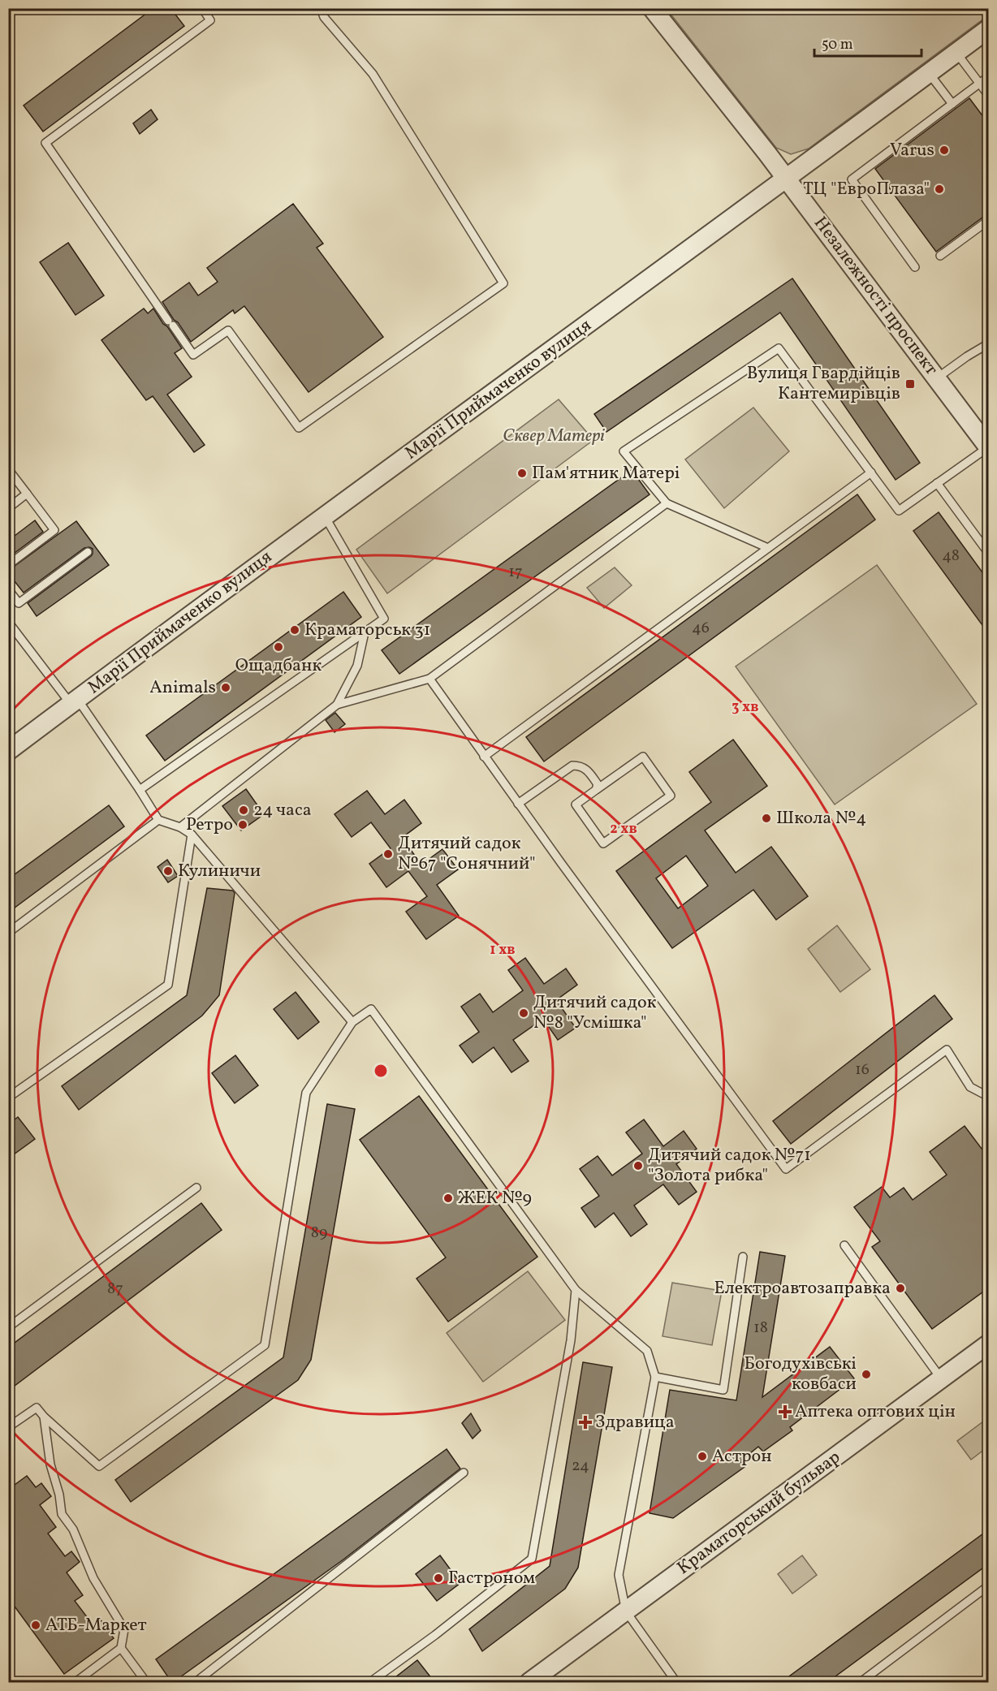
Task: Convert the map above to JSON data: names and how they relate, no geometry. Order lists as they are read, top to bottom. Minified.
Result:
{"streets":{"street":["Незалежності проспект","Марії Приймаченко вулиця","Краматорський бульвар"]},"crossings":[["Незалежності проспект","Марії Приймаченко вулиця"]],"parks":["Сквер Матері"],"places":{"other":["Varus","ТЦ \"ЕвроПлаза\"","Пам'ятник Матері","Краматорськ 31","Ощадбанк","Animals","24 часа","Школа №4","Ретро","Дитячий садок №67 \"Сонячний\"","Кулиничи","Дитячий садок №8 \"Усмішка\"","Дитячий садок №71 \"Золота рибка\"","ЖЕК №9","Електроавтозаправка","Богодухівські ковбаси","Астрон","Гастроном","АТБ-Маркет"],"transit":["Вулиця Гвардійців Кантемирівців"],"health":["Аптека оптових цін","Здравица"]},"house_numbers":["48","17","46","16","89","87","18","24"],"scale_bar":"50 m","rings":["3 хв","2 хв","1 хв"]}
